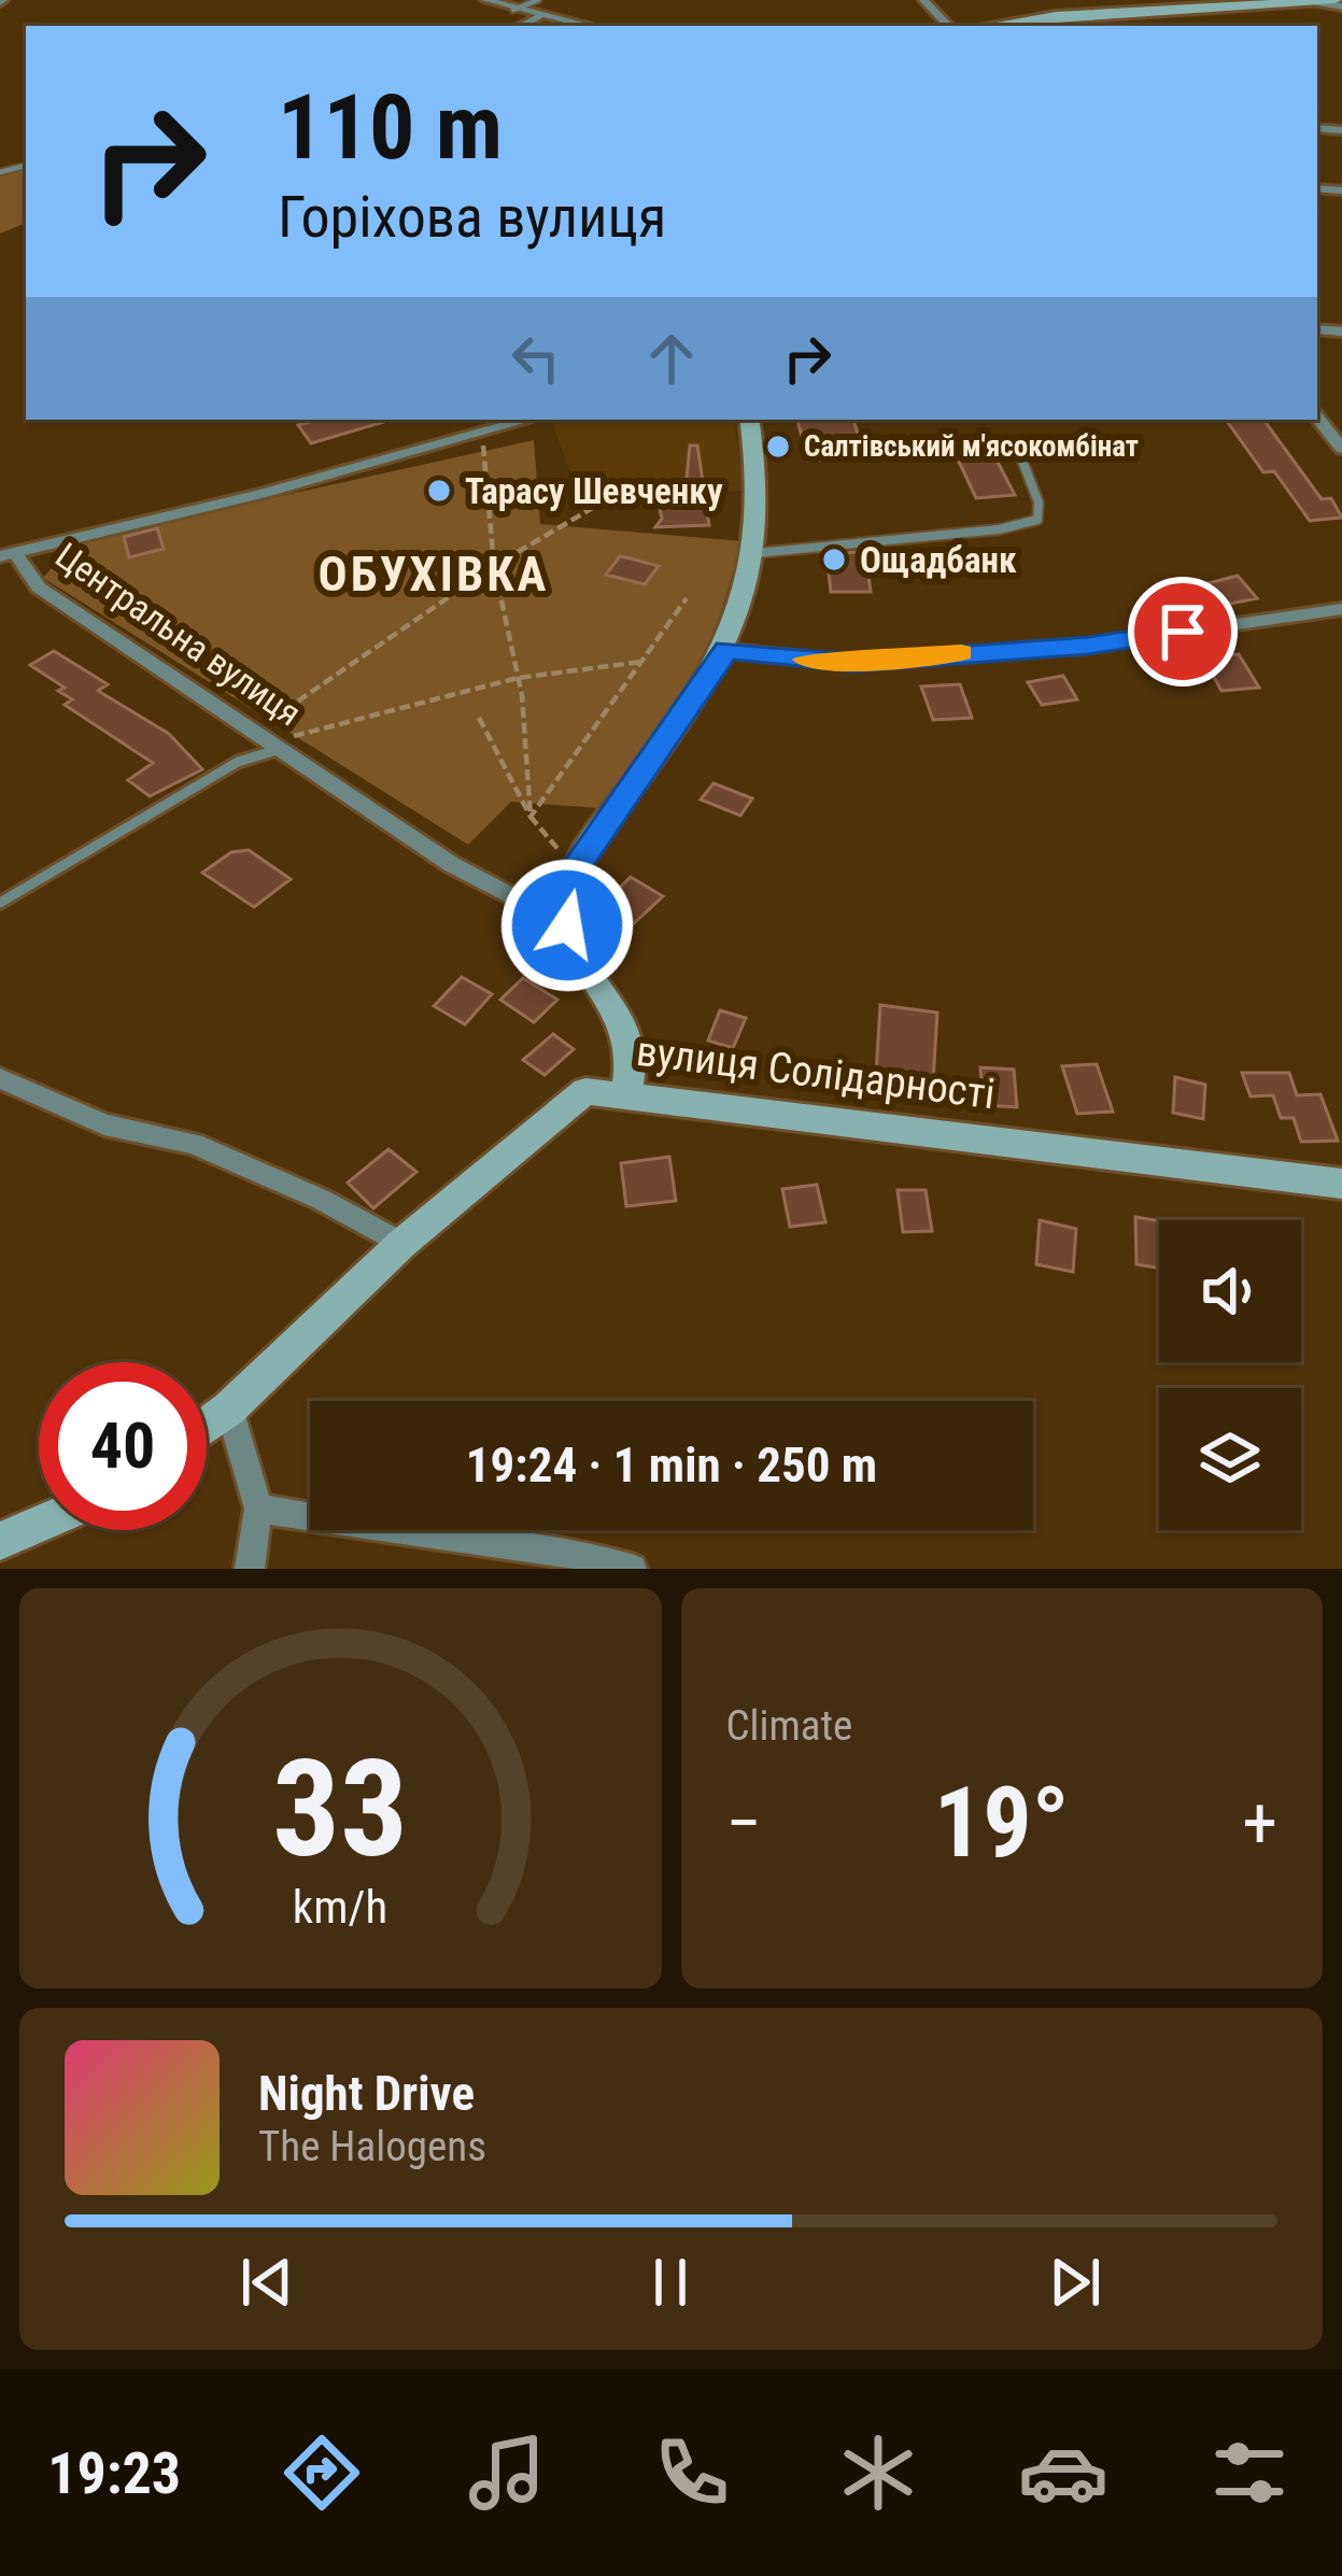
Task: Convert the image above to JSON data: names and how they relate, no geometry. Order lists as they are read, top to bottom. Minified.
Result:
{"streets":{"street":["Центральна вулиця","вулиця Солідарності"]},"districts":["ОБУХІВКА"],"places":["Салтівський м'ясокомбінат","Тарасу Шевченку","Ощадбанк"],"page":{"turn":["110 m","Горіхова вулиця"],"limit":"40","trip":"19:24 · 1 min · 250 m","tile":"Climate","heat":["−","19°","+"],"song":["Night Drive","The Halogens"],"tabs":"19:23","gauge":["33","km/h"]}}
